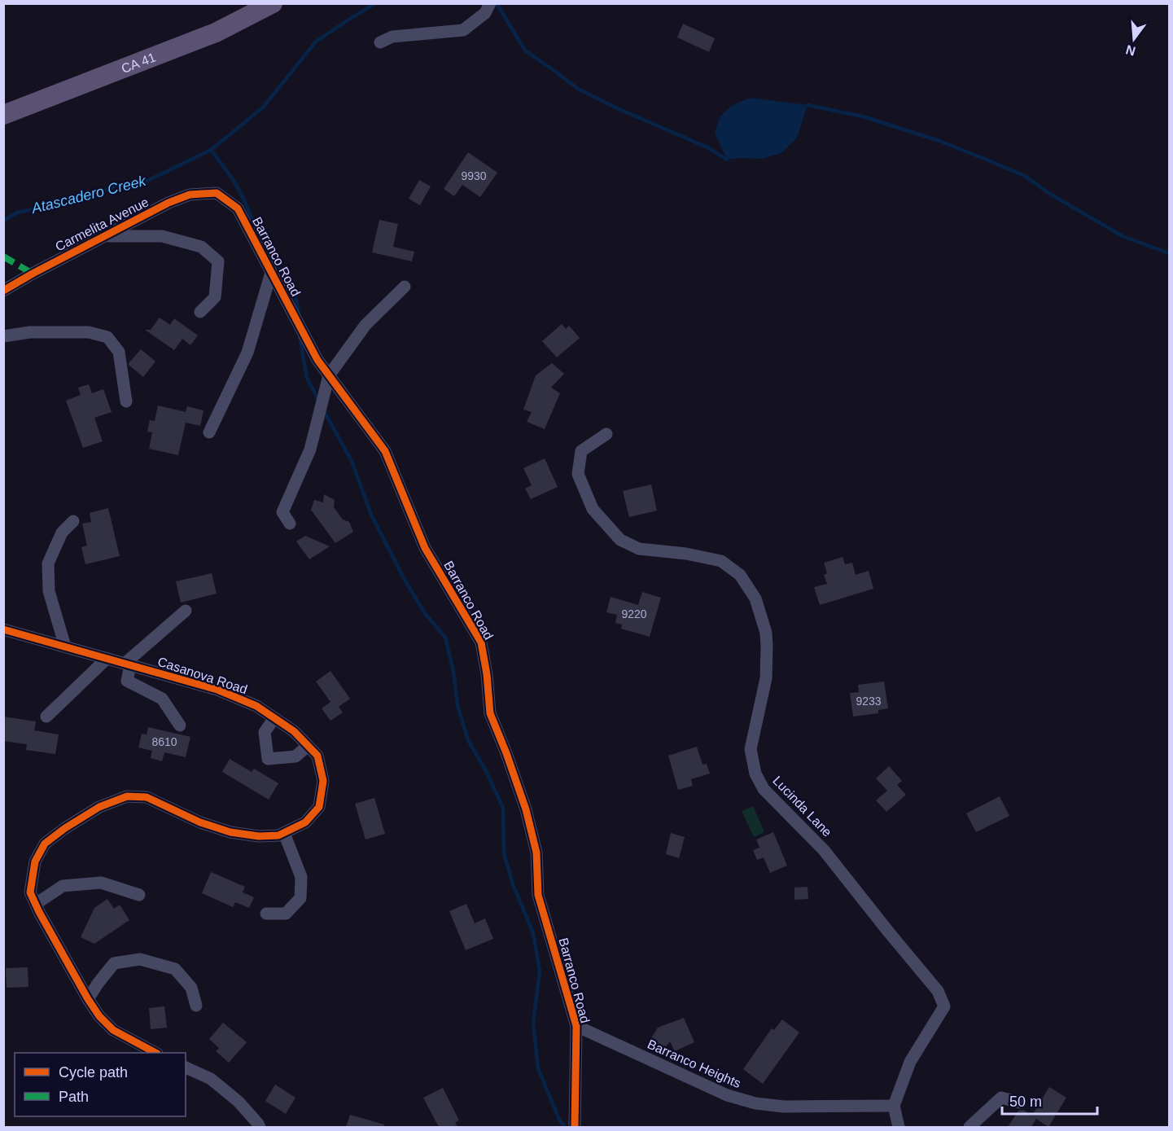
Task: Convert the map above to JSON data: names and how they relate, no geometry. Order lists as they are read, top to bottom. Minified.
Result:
{"streets":{"main road":["CA 41"],"street":["Carmelita Avenue","Barranco Road","Casanova Road","Lucinda Lane","Barranco Heights"]},"crossings":[["Carmelita Avenue","Barranco Road"],["Barranco Road","Barranco Heights"],["Lucinda Lane","Barranco Heights"]],"water":["Atascadero Creek"],"house_numbers":["9930","9220","9233","8610"],"legend":["Cycle path","Path"],"scale_bar":"50 m","north":"bottom"}
